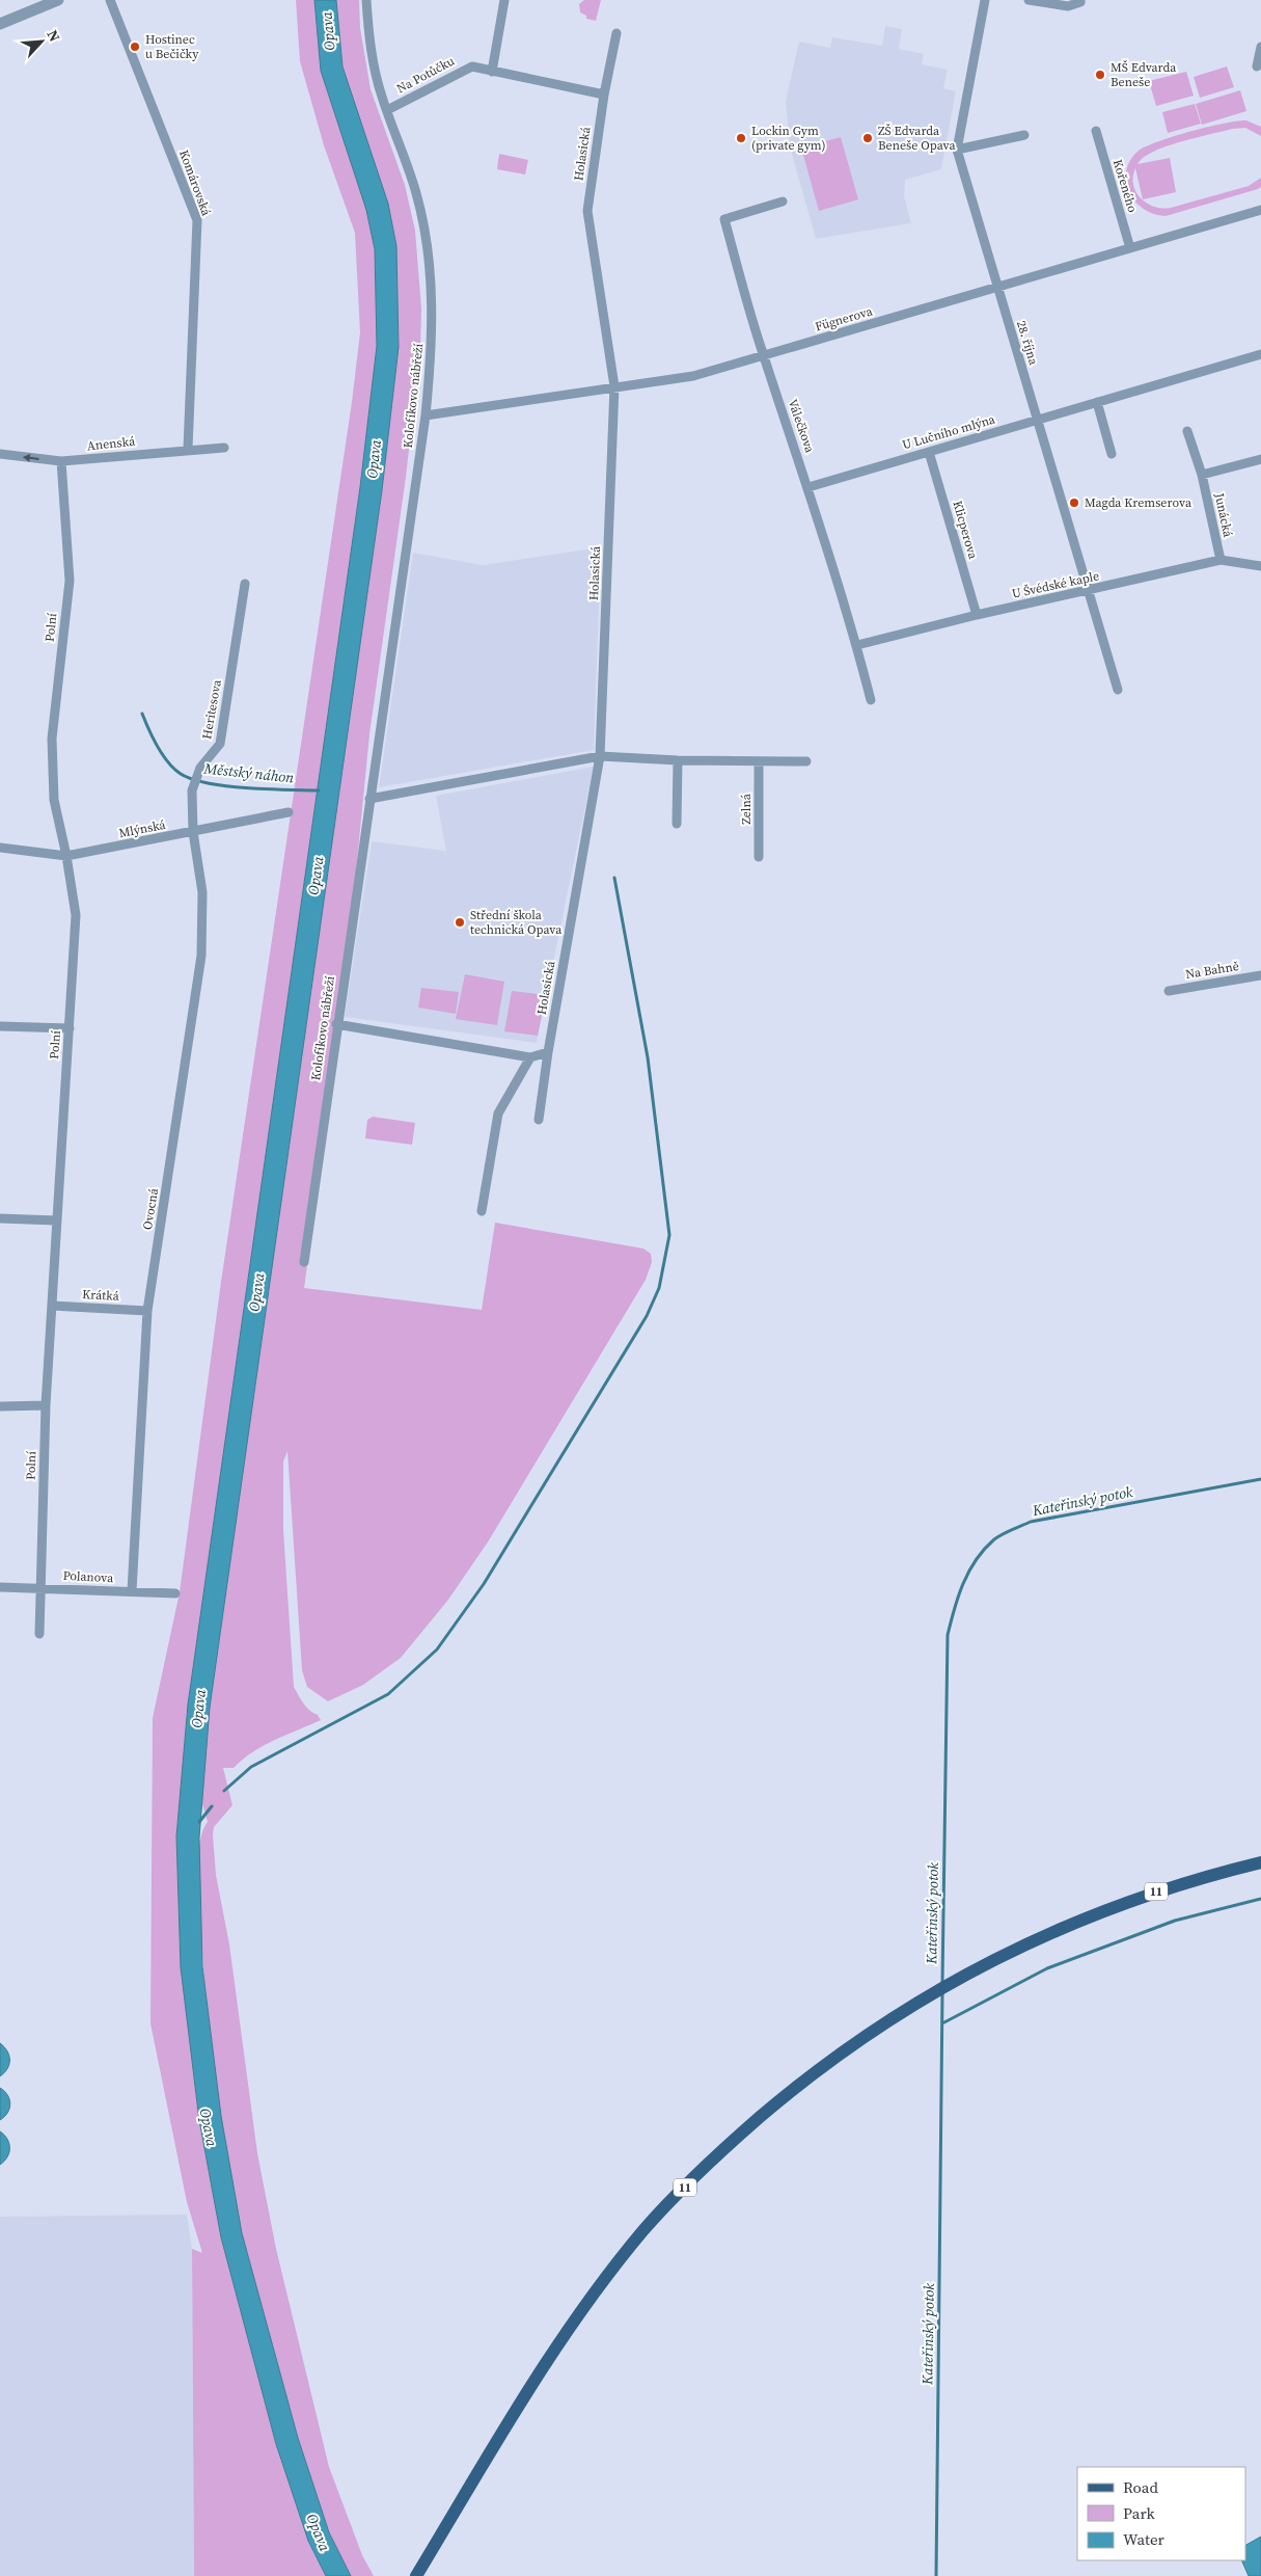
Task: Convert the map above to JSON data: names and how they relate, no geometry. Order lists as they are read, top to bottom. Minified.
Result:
{"streets":{"main road":["11"],"street":["Na Potůčku","Holasická","Komárovská","Kořeného","Fügnerova","28. října","Kolofíkovo nábřeží","Válečkova","U Lučního mlýna","Anenská","Junácká","Klicperova","U Švédské kaple","Polní","Heritesova","Zelná","Mlýnská","Na Bahně","Ovocná","Krátká","Polanova"]},"crossings":[["Na Potůčku","Kolofíkovo nábřeží"],["Holasická","Fügnerova"],["Komárovská","Anenská"],["Kořeného","Fügnerova"],["Fügnerova","28. října"],["Fügnerova","Kolofíkovo nábřeží"],["Fügnerova","Válečkova"],["28. října","U Lučního mlýna"],["28. října","U Švédské kaple"],["Válečkova","U Lučního mlýna"],["Válečkova","U Švédské kaple"],["U Lučního mlýna","Klicperova"],["Anenská","Polní"],["Junácká","U Švédské kaple"],["Klicperova","U Švédské kaple"],["Polní","Mlýnská"],["Polní","Krátká"],["Polní","Polanova"],["Heritesova","Mlýnská"],["Heritesova","Ovocná"],["Mlýnská","Ovocná"],["Ovocná","Krátká"],["Ovocná","Polanova"]],"water":["Opava","Městský náhon","Kateřinský potok"],"places":["Hostinec u Bečičky","MŠ Edvarda Beneše","Lockin Gym (private gym)","ZŠ Edvarda Beneše Opava","Magda Kremserova","Střední škola technická Opava"],"legend":["Road","Park","Water"],"north":"top right"}
